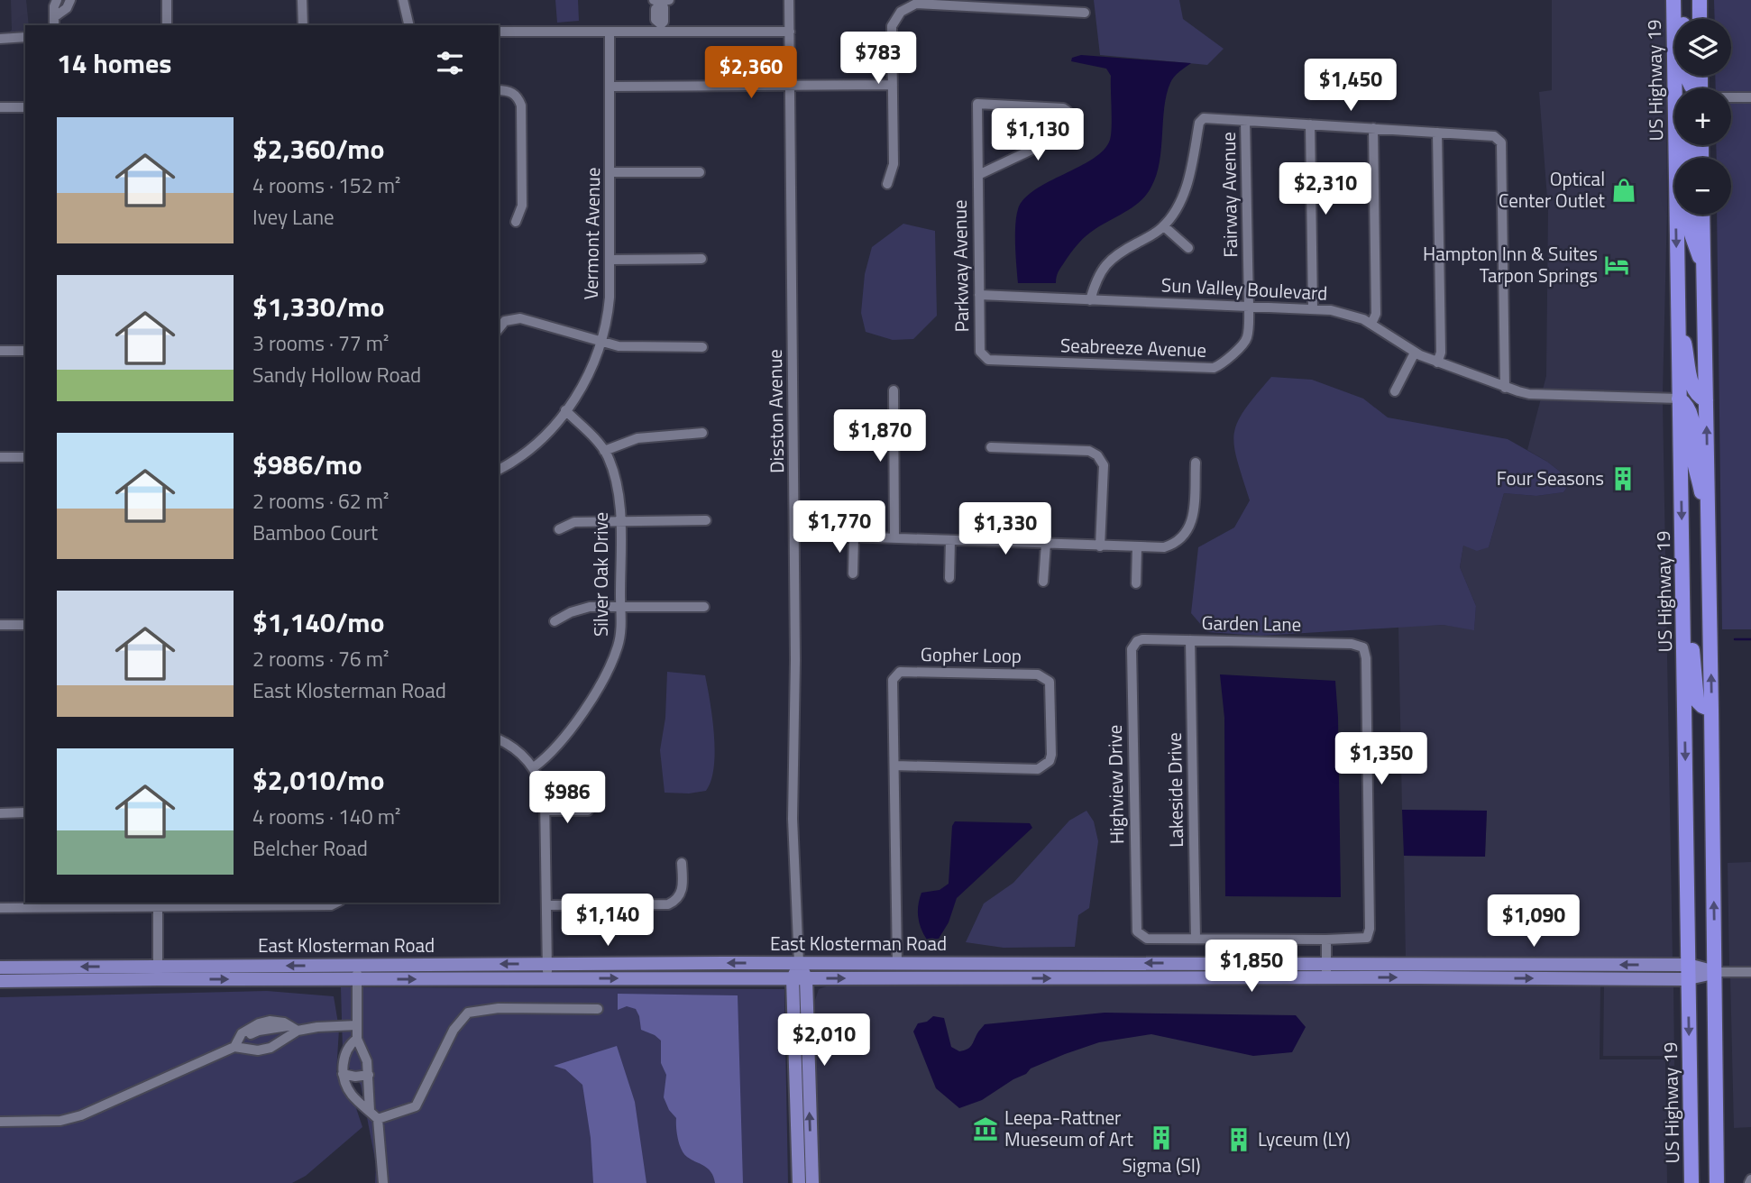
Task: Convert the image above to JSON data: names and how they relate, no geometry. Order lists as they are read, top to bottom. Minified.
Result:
{"streets":{"highway":["US Highway 19"],"main road":["East Klosterman Road"],"street":["Fairway Avenue","Vermont Avenue","Parkway Avenue","Sun Valley Boulevard","Seabreeze Avenue","Disston Avenue","Silver Oak Drive","Garden Lane","Gopher Loop","Highview Drive","Lakeside Drive"]},"crossings":[["US Highway 19","Sun Valley Boulevard"],["US Highway 19","East Klosterman Road"],["Fairway Avenue","Sun Valley Boulevard"],["Fairway Avenue","Seabreeze Avenue"],["Vermont Avenue","Silver Oak Drive"],["Parkway Avenue","Sun Valley Boulevard"],["Parkway Avenue","Seabreeze Avenue"],["Sun Valley Boulevard","Seabreeze Avenue"],["Disston Avenue","East Klosterman Road"],["Garden Lane","Highview Drive"],["Garden Lane","Lakeside Drive"],["Gopher Loop","East Klosterman Road"],["Highview Drive","Lakeside Drive"]],"places":{"shop":["Optical Center Outlet"],"hotel":["Hampton Inn & Suites Tarpon Springs"],"building":["Four Seasons","Sigma (SI)","Lyceum (LY)"],"museum":["Leepa-Rattner Mueseum of Art"]},"page":{"map_buttons":["+","−"],"heading":"14 homes","price":["$783","$2,360","$1,450","$1,130","$2,310","$1,870","$1,770","$1,330","$1,350","$986","$1,140","$1,090","$1,850","$2,010"],"list":[{"name":"$2,360/mo","note":"4 rooms · 152 m² · Ivey Lane"},{"name":"$1,330/mo","note":"3 rooms · 77 m² · Sandy Hollow Road"},{"name":"$986/mo","note":"2 rooms · 62 m² · Bamboo Court"},{"name":"$1,140/mo","note":"2 rooms · 76 m² · East Klosterman Road"},{"name":"$2,010/mo","note":"4 rooms · 140 m² · Belcher Road"}]}}
